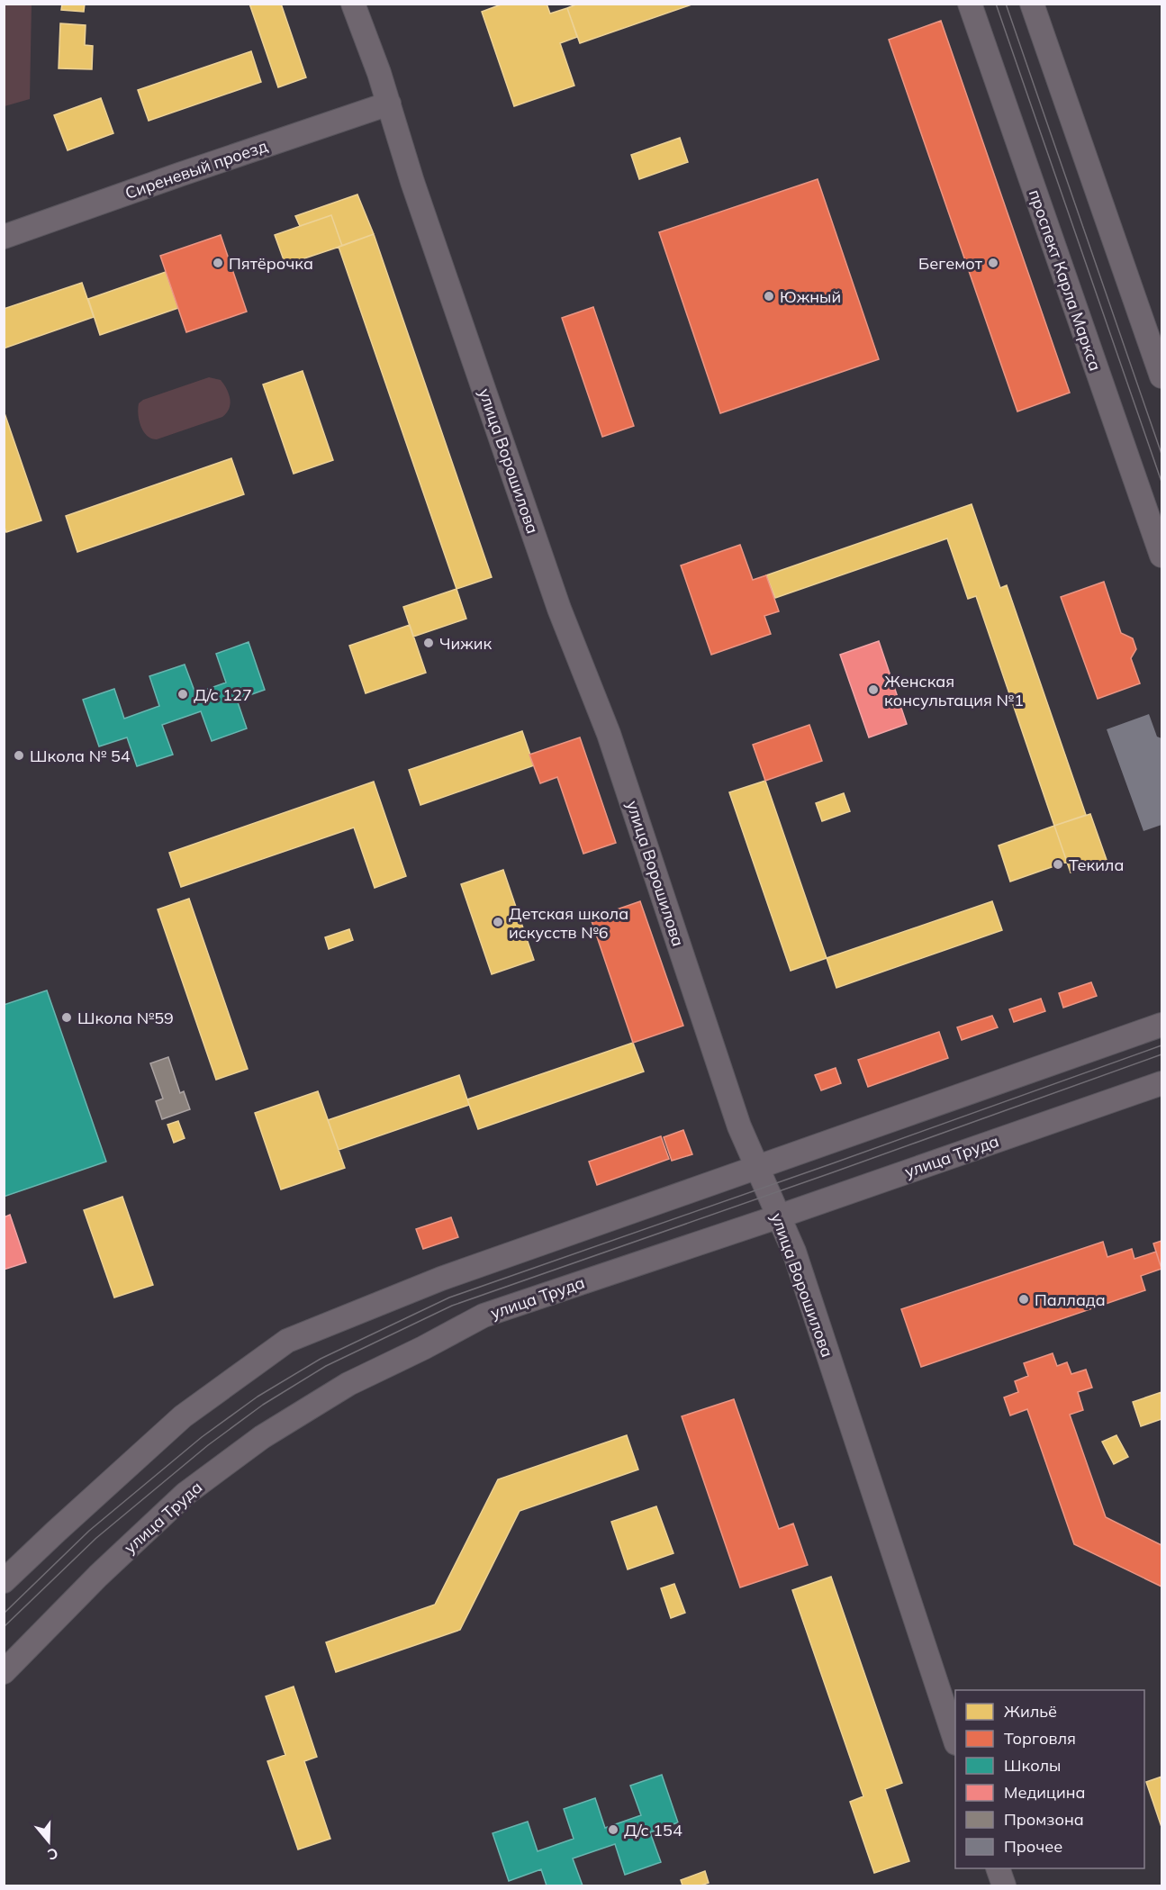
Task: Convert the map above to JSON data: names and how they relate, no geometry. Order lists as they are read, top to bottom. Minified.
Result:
{"streets":{"main road":["Сиреневый проезд","проспект Карла Маркса","улица Ворошилова","улица Труда"]},"crossings":[["Сиреневый проезд","улица Ворошилова"],["улица Ворошилова","улица Труда"]],"places":["Пятёрочка","Бегемот","Южный","Чижик","Женская консультация №1","Д/с 127","Школа № 54","Текила","Детская школа искусств №6","Школа №59","Паллада","Д/с 154"],"legend":["Жильё","Торговля","Школы","Медицина","Промзона","Прочее"],"north":"bottom"}
